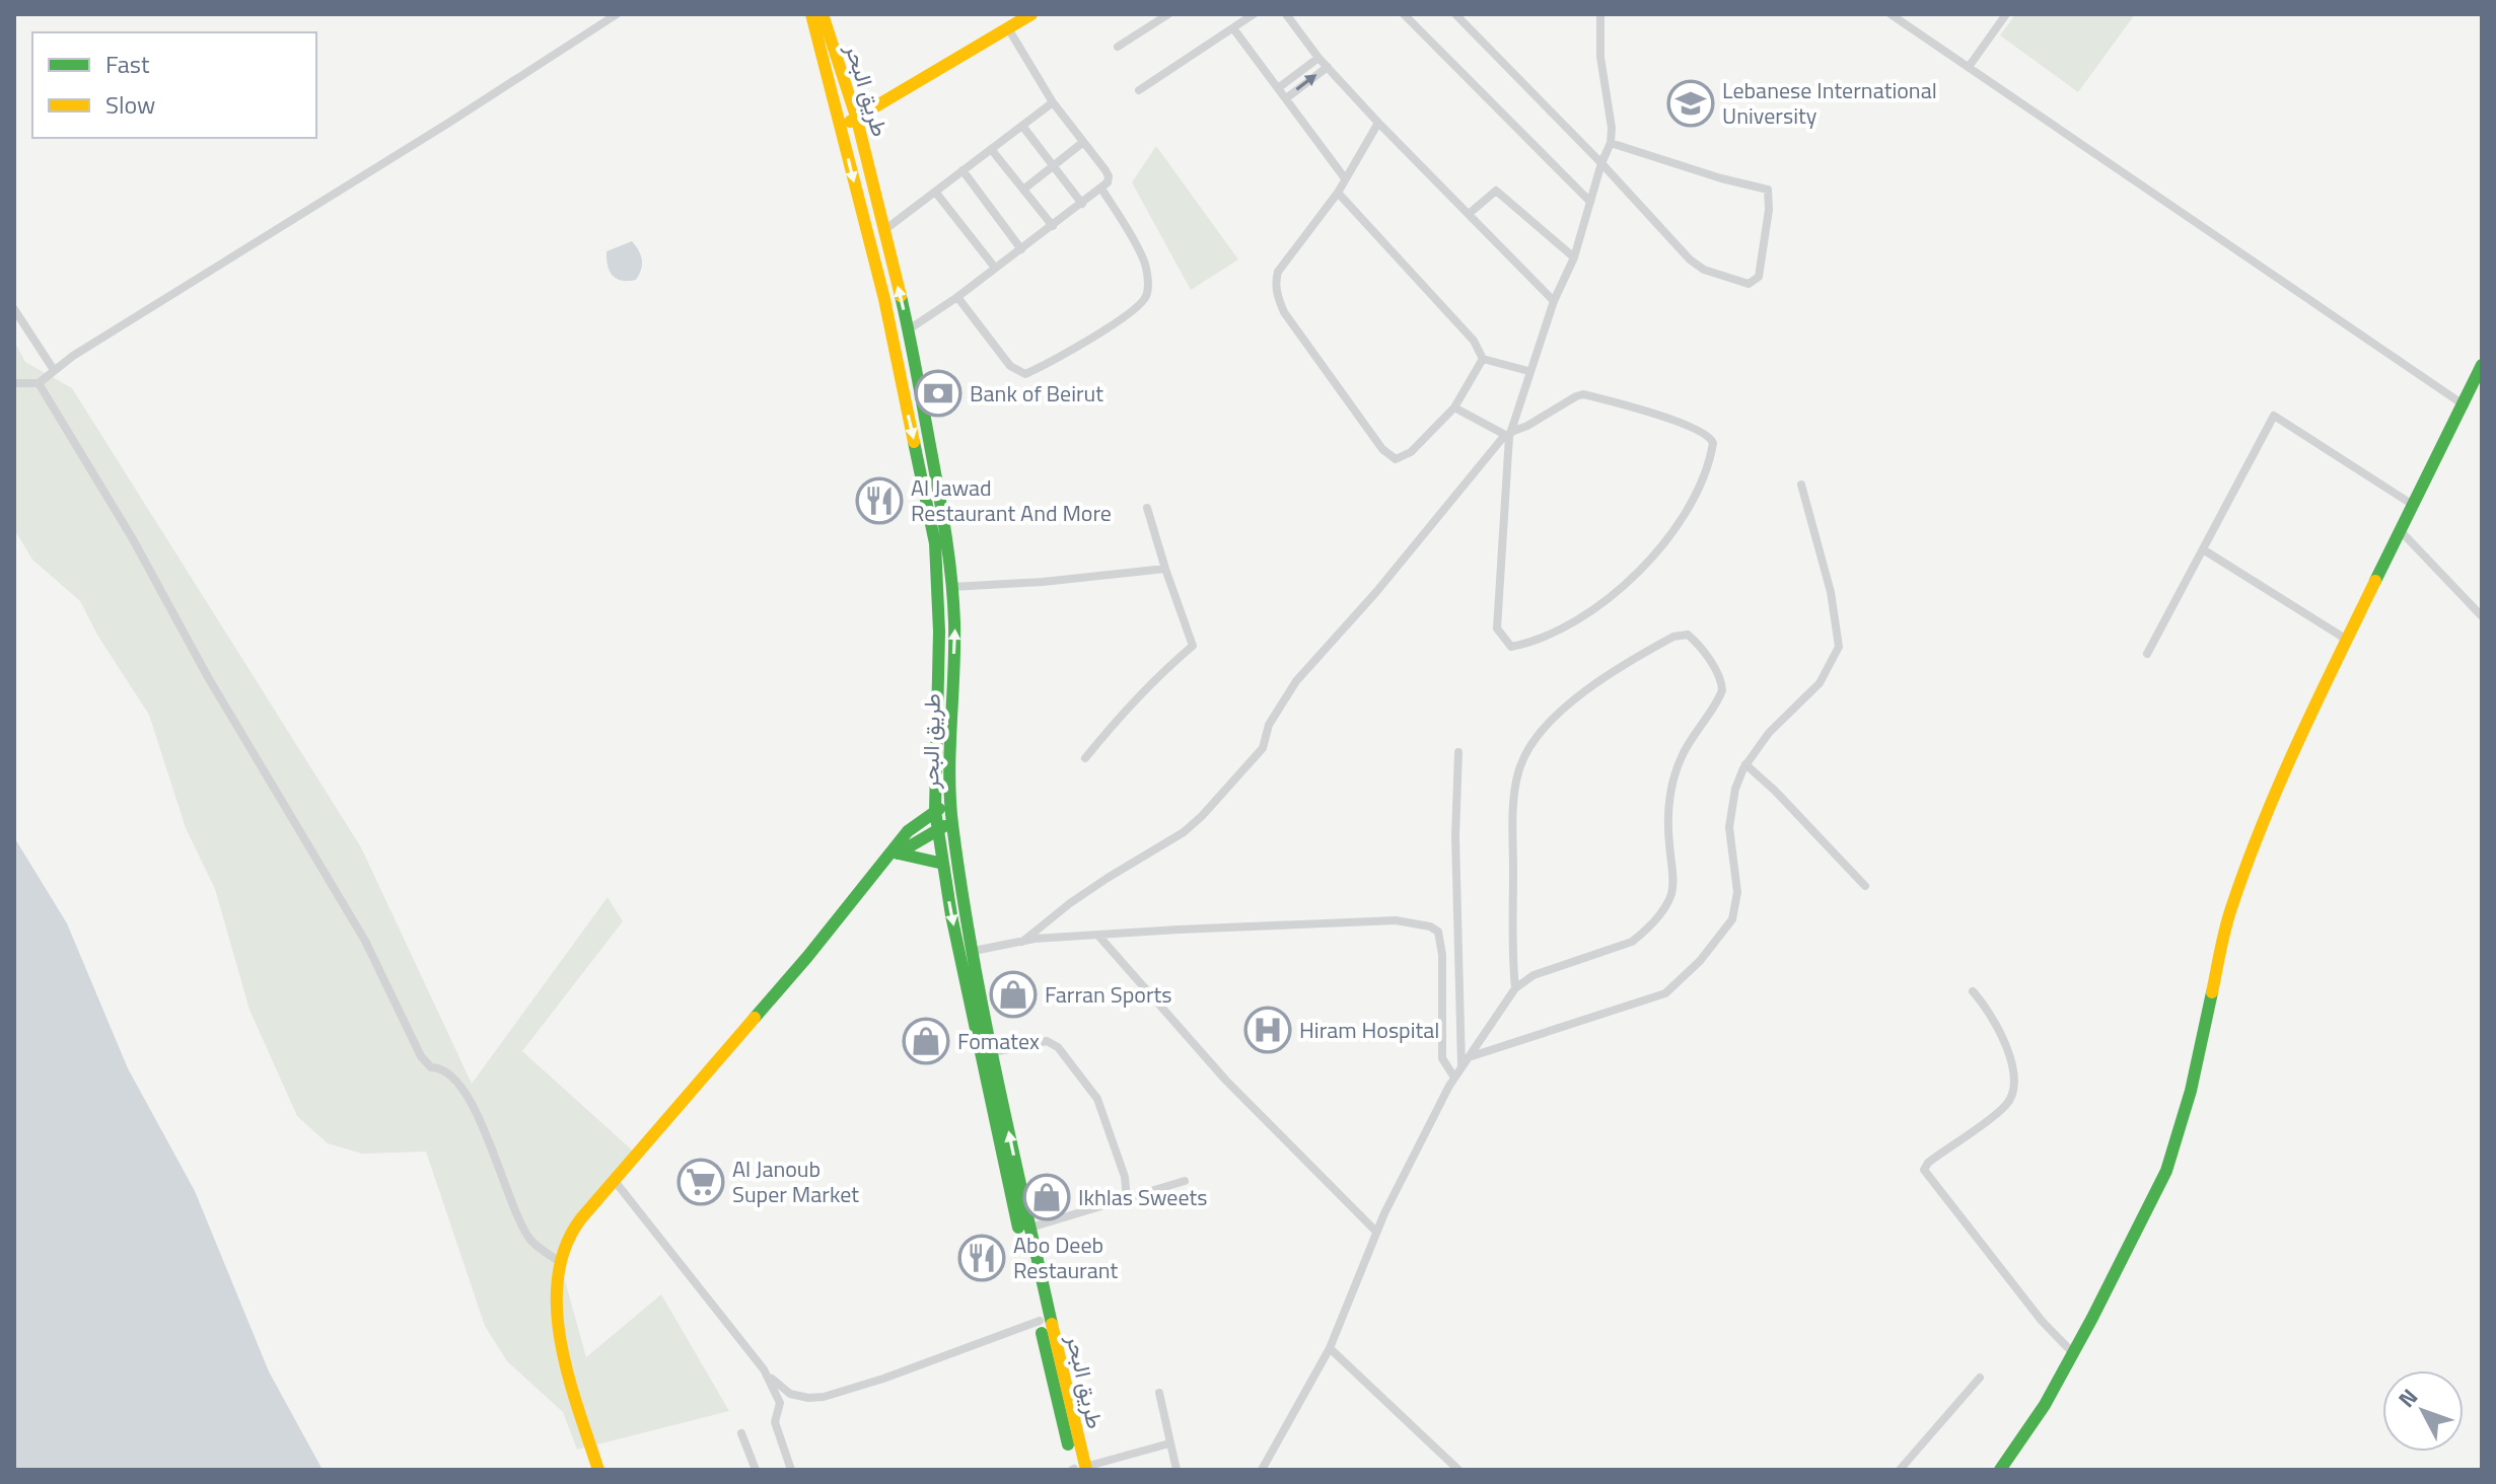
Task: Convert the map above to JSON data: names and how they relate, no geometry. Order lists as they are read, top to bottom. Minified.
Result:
{"streets":{"main road":["طريق البحر"]},"places":{"school or university":["Lebanese International University"],"bank":["Bank of Beirut"],"restaurant":["Al Jawad Restaurant And More","Abo Deeb Restaurant"],"shop":["Farran Sports","Fomatex","Ikhlas Sweets"],"hospital":["Hiram Hospital"],"supermarket":["Al Janoub Super Market"]},"legend":["Fast","Slow"],"north":"top left"}
